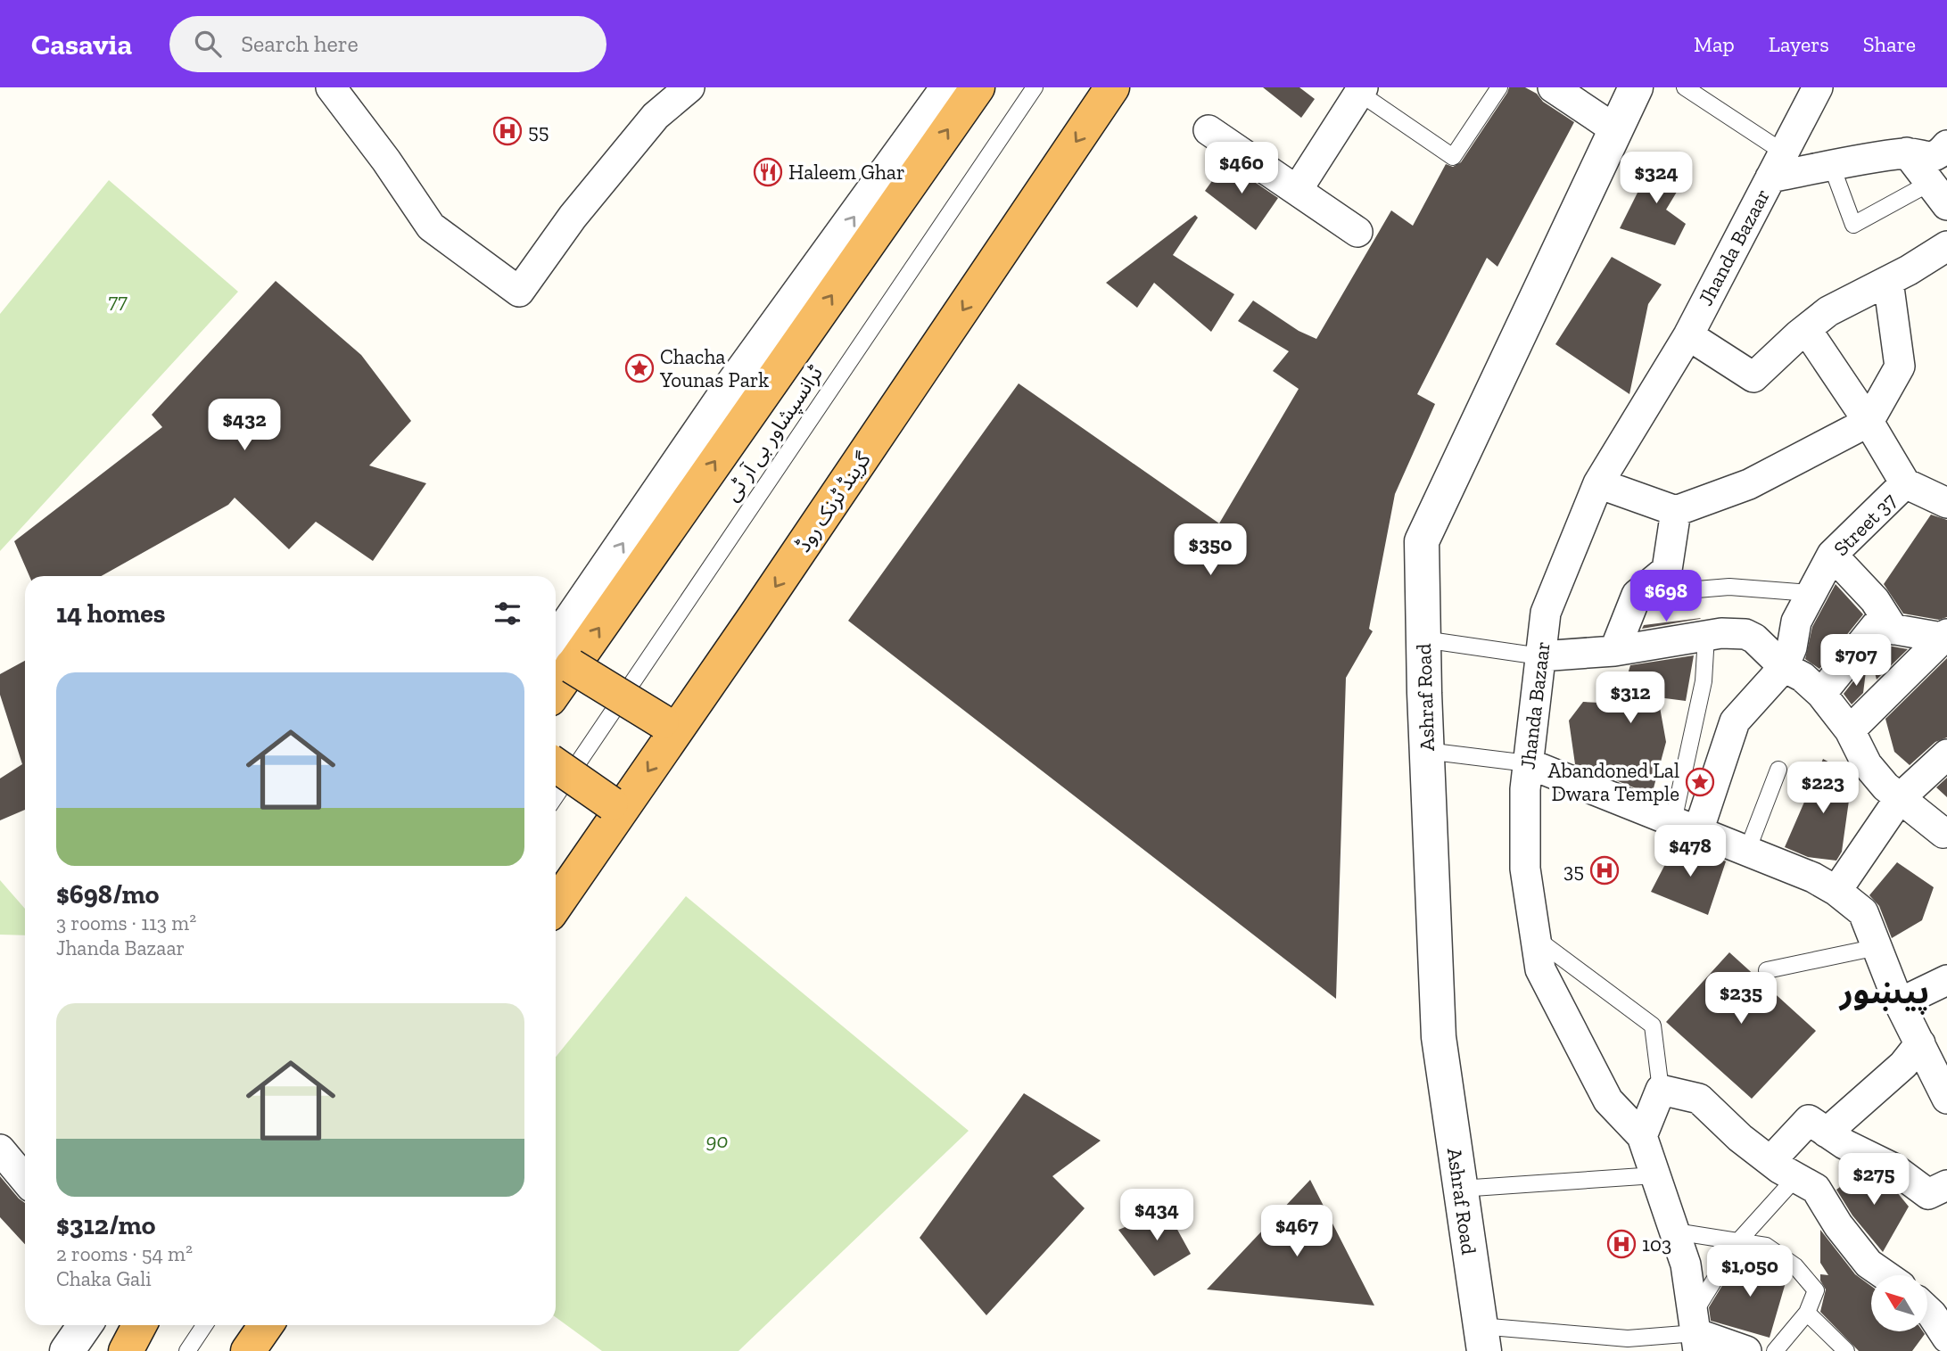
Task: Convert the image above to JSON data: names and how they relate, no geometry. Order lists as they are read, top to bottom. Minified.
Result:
{"streets":{"highway":["گرینڈ ٹرنک روڈ"],"street":["Jhanda Bazaar","Street 37","Ashraf Road"],"lane":["ٹرانسپشاور بی آر ٹی"]},"districts":["پيښور"],"parks":["77","90"],"places":{"hospital":["55","35","103"],"restaurant":["Haleem Ghar"],"place":["Chacha Younas Park","Abandoned Lal Dwara Temple"]},"north":"top left","page":{"header":"Casavia","search":"Search here","nav":["Map","Layers","Share"],"price":["$460","$324","$432","$350","$698","$707","$312","$223","$478","$235","$275","$434","$467","$1,050"],"heading":"14 homes","list":[{"name":"$698/mo","note":"3 rooms · 113 m² · Jhanda Bazaar"},{"name":"$312/mo","note":"2 rooms · 54 m² · Chaka Gali"}]}}
